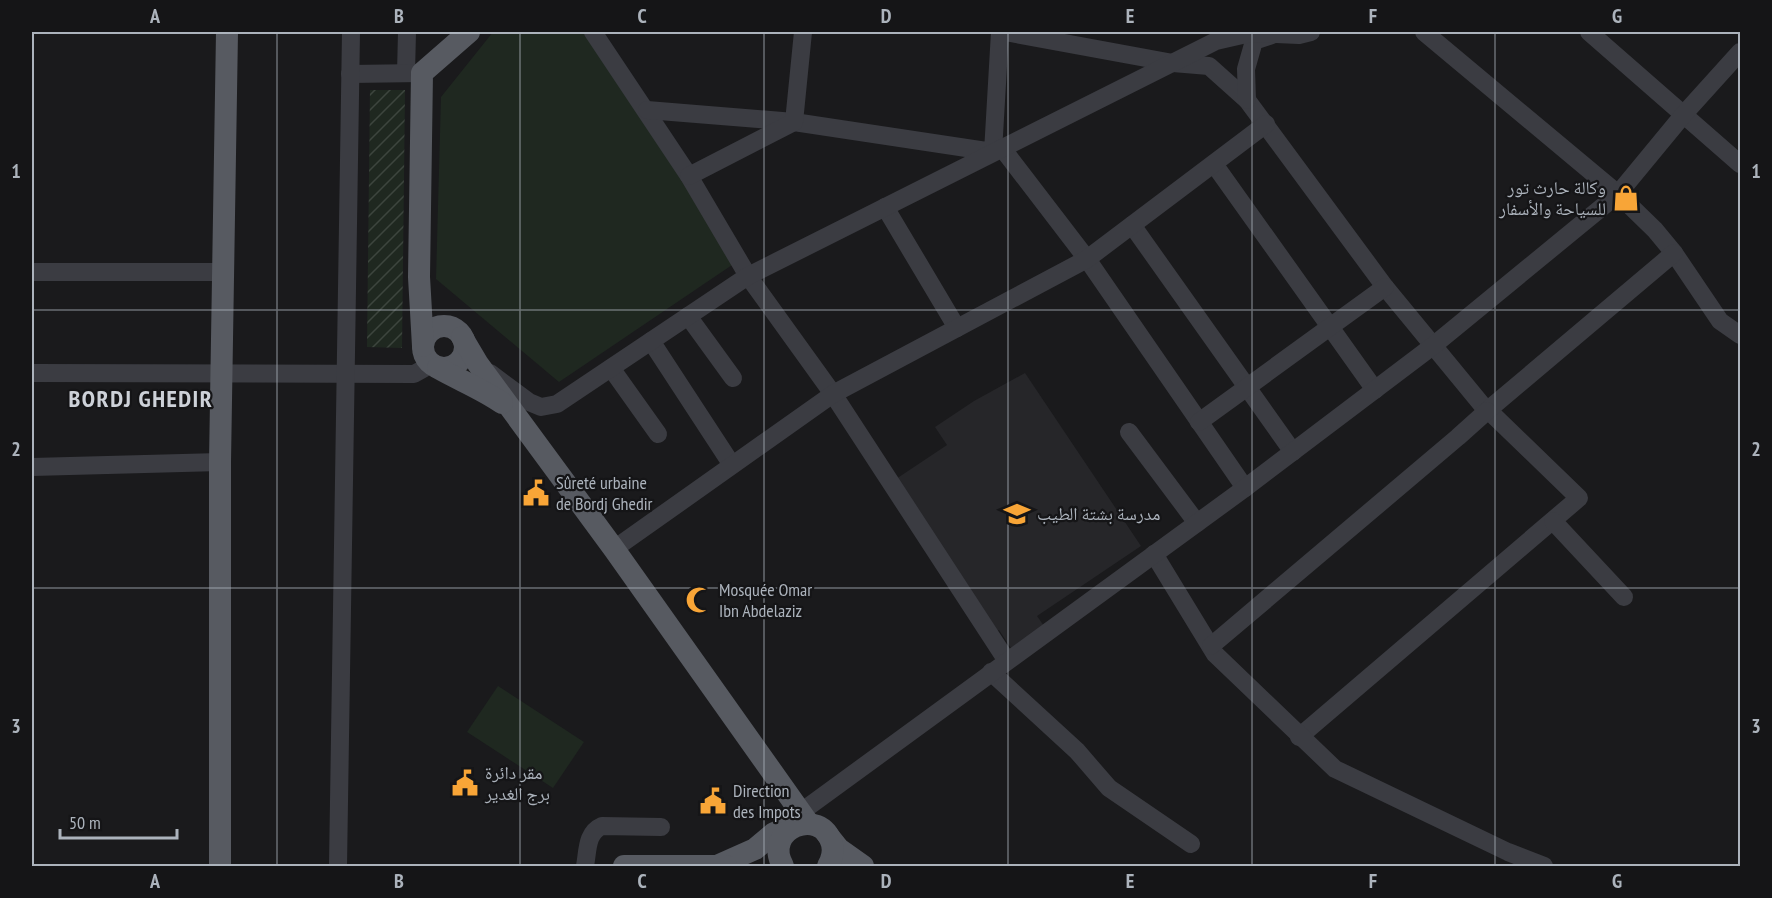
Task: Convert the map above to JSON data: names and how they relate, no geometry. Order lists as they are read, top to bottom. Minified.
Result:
{"districts":["BORDJ GHEDIR"],"places":{"shop":["وكالة حارث تور للسياحة والأسفار"],"public building":["Sûreté urbaine de Bordj Ghedir","مقر دائرة برج الغدير","Direction des Impots"],"school or university":["مدرسة بشتة الطيب"],"mosque":["Mosquée Omar Ibn Abdelaziz"]},"scale_bar":"50 m","grid":{"columns":["A","B","C","D","E","F","G"],"rows":["1","2","3"]}}
